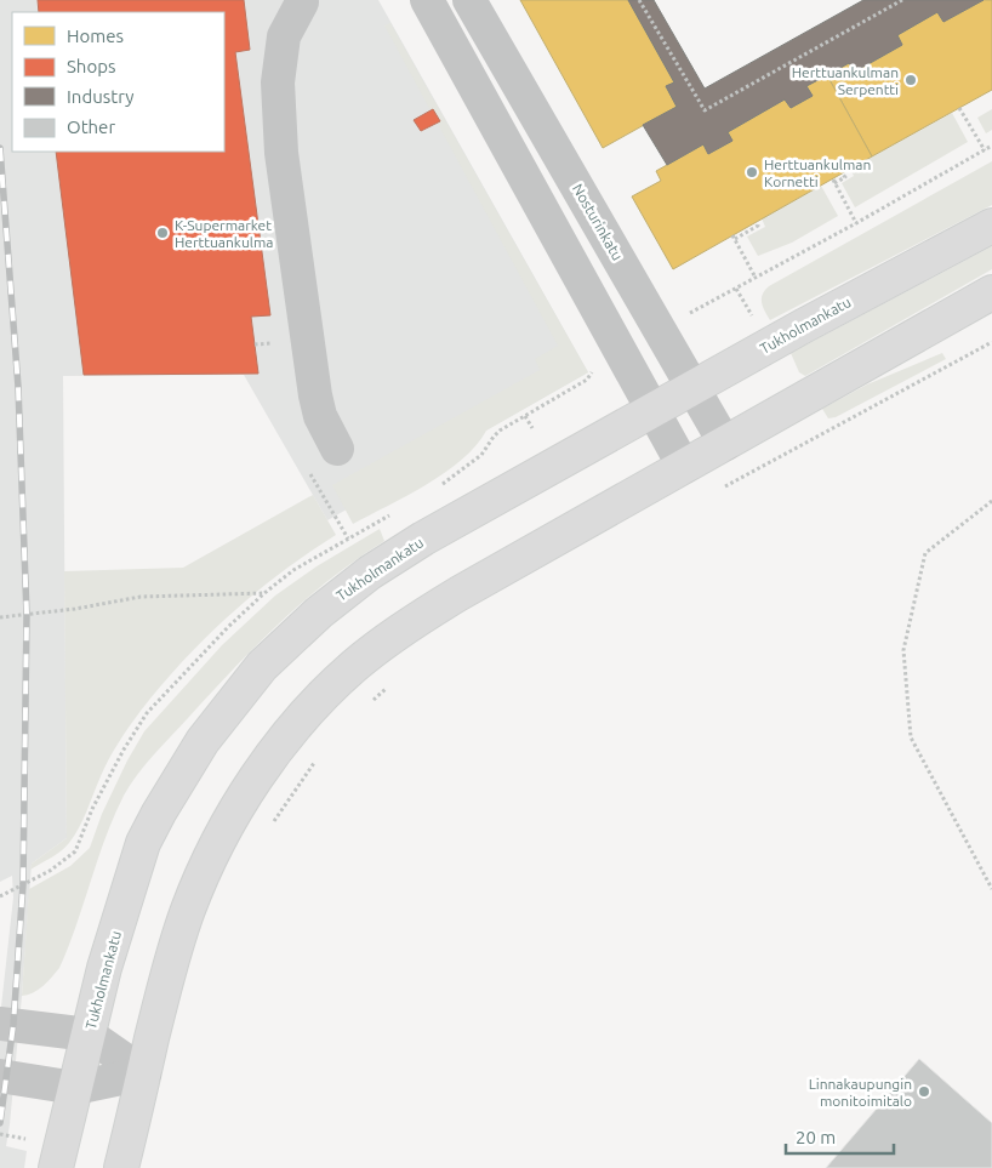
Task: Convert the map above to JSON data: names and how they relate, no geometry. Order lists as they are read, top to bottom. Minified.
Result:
{"streets":{"main road":["Tukholmankatu"],"street":["Nosturinkatu"]},"crossings":[["Nosturinkatu","Tukholmankatu"]],"places":["Herttuankulman Serpentti","Herttuankulman Kornetti","K-Supermarket Herttuankulma","Linnakaupungin monitoimitalo"],"legend":["Homes","Shops","Industry","Other"],"scale_bar":"20 m"}
